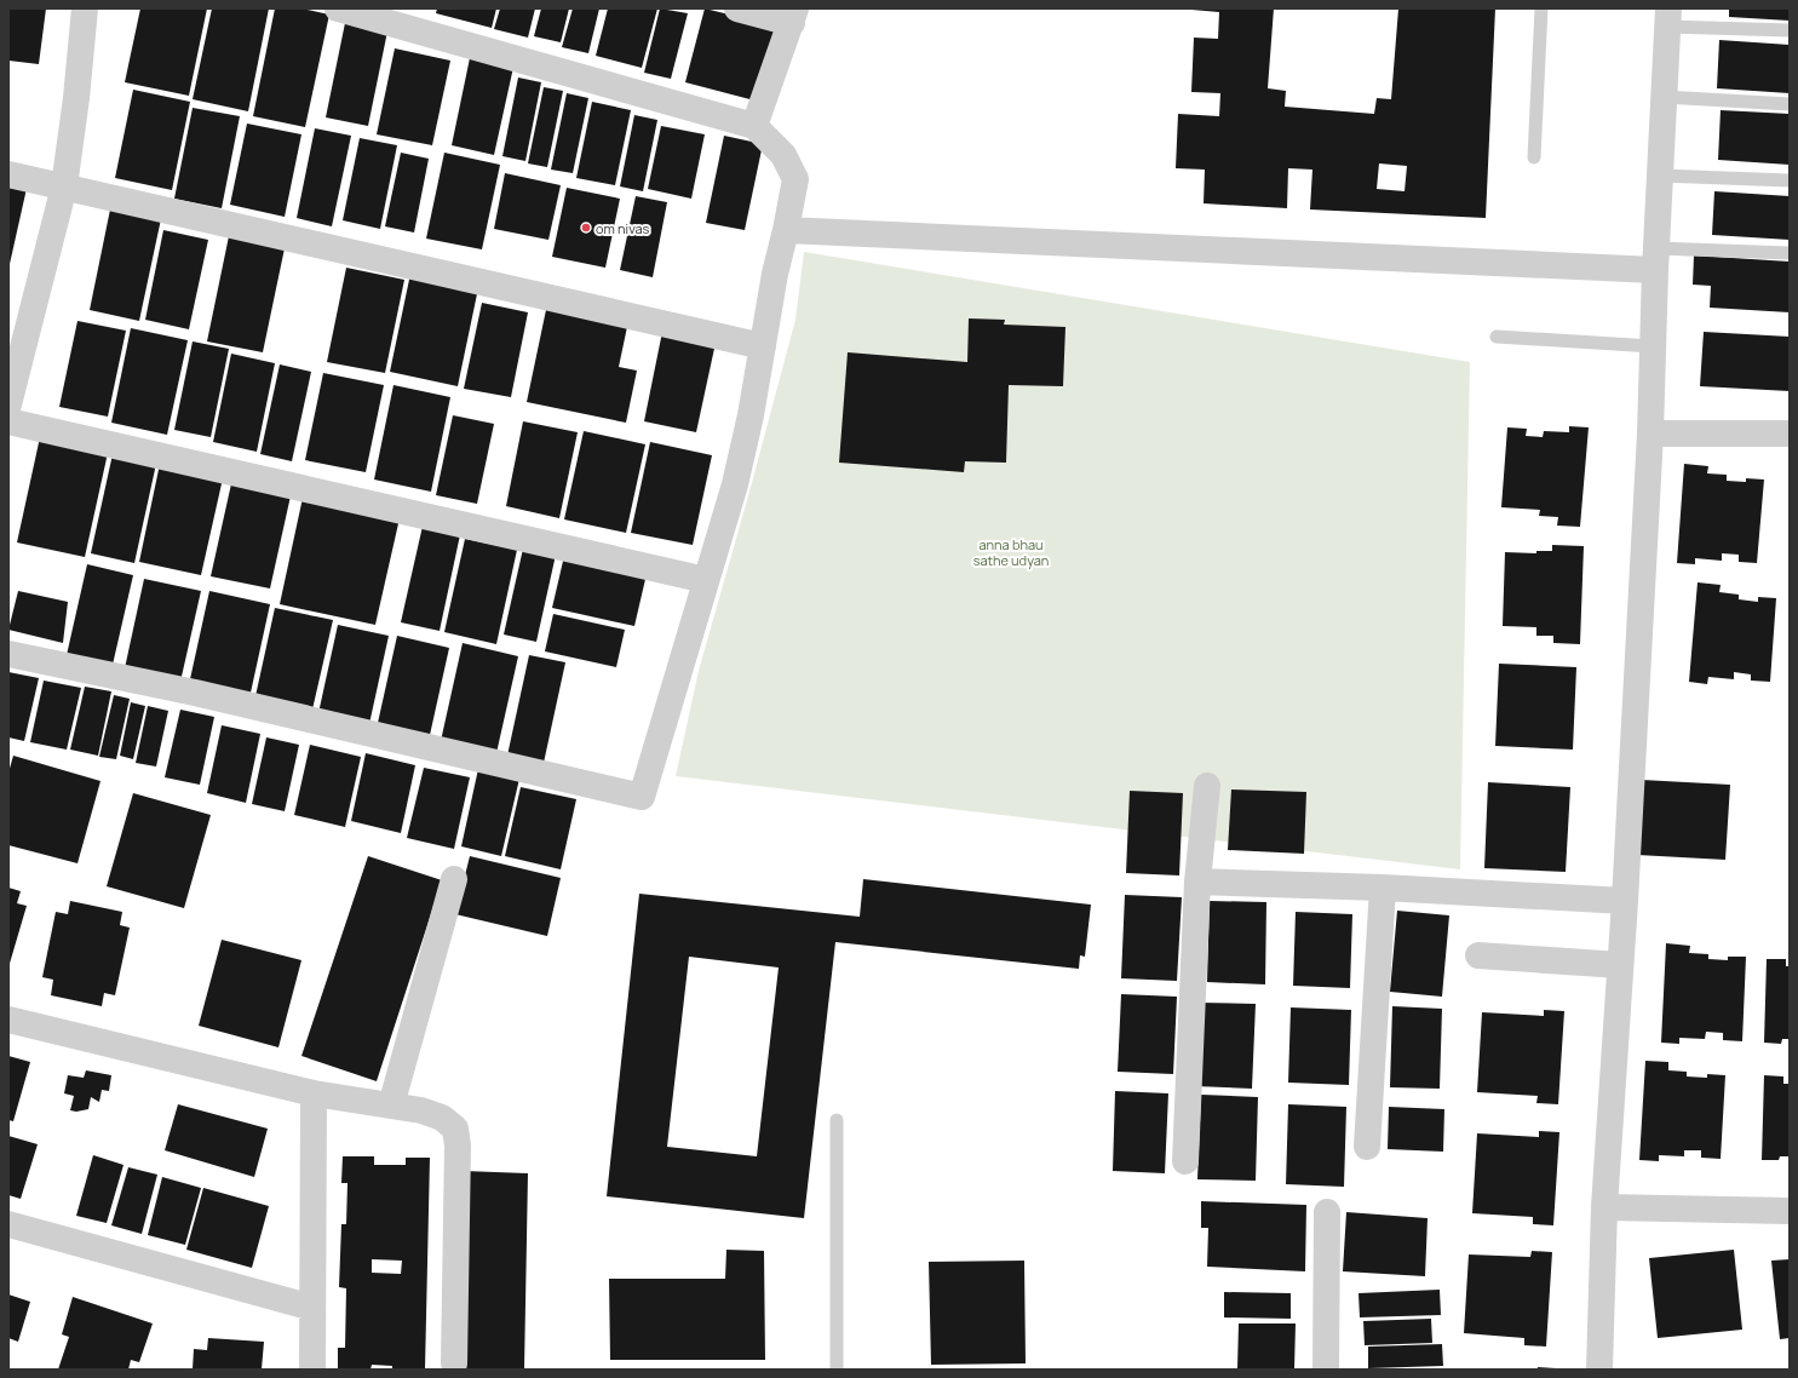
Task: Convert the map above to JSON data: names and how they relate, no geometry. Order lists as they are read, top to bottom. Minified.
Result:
{"parks":["anna bhau sathe udyan"],"places":["om nivas"]}
